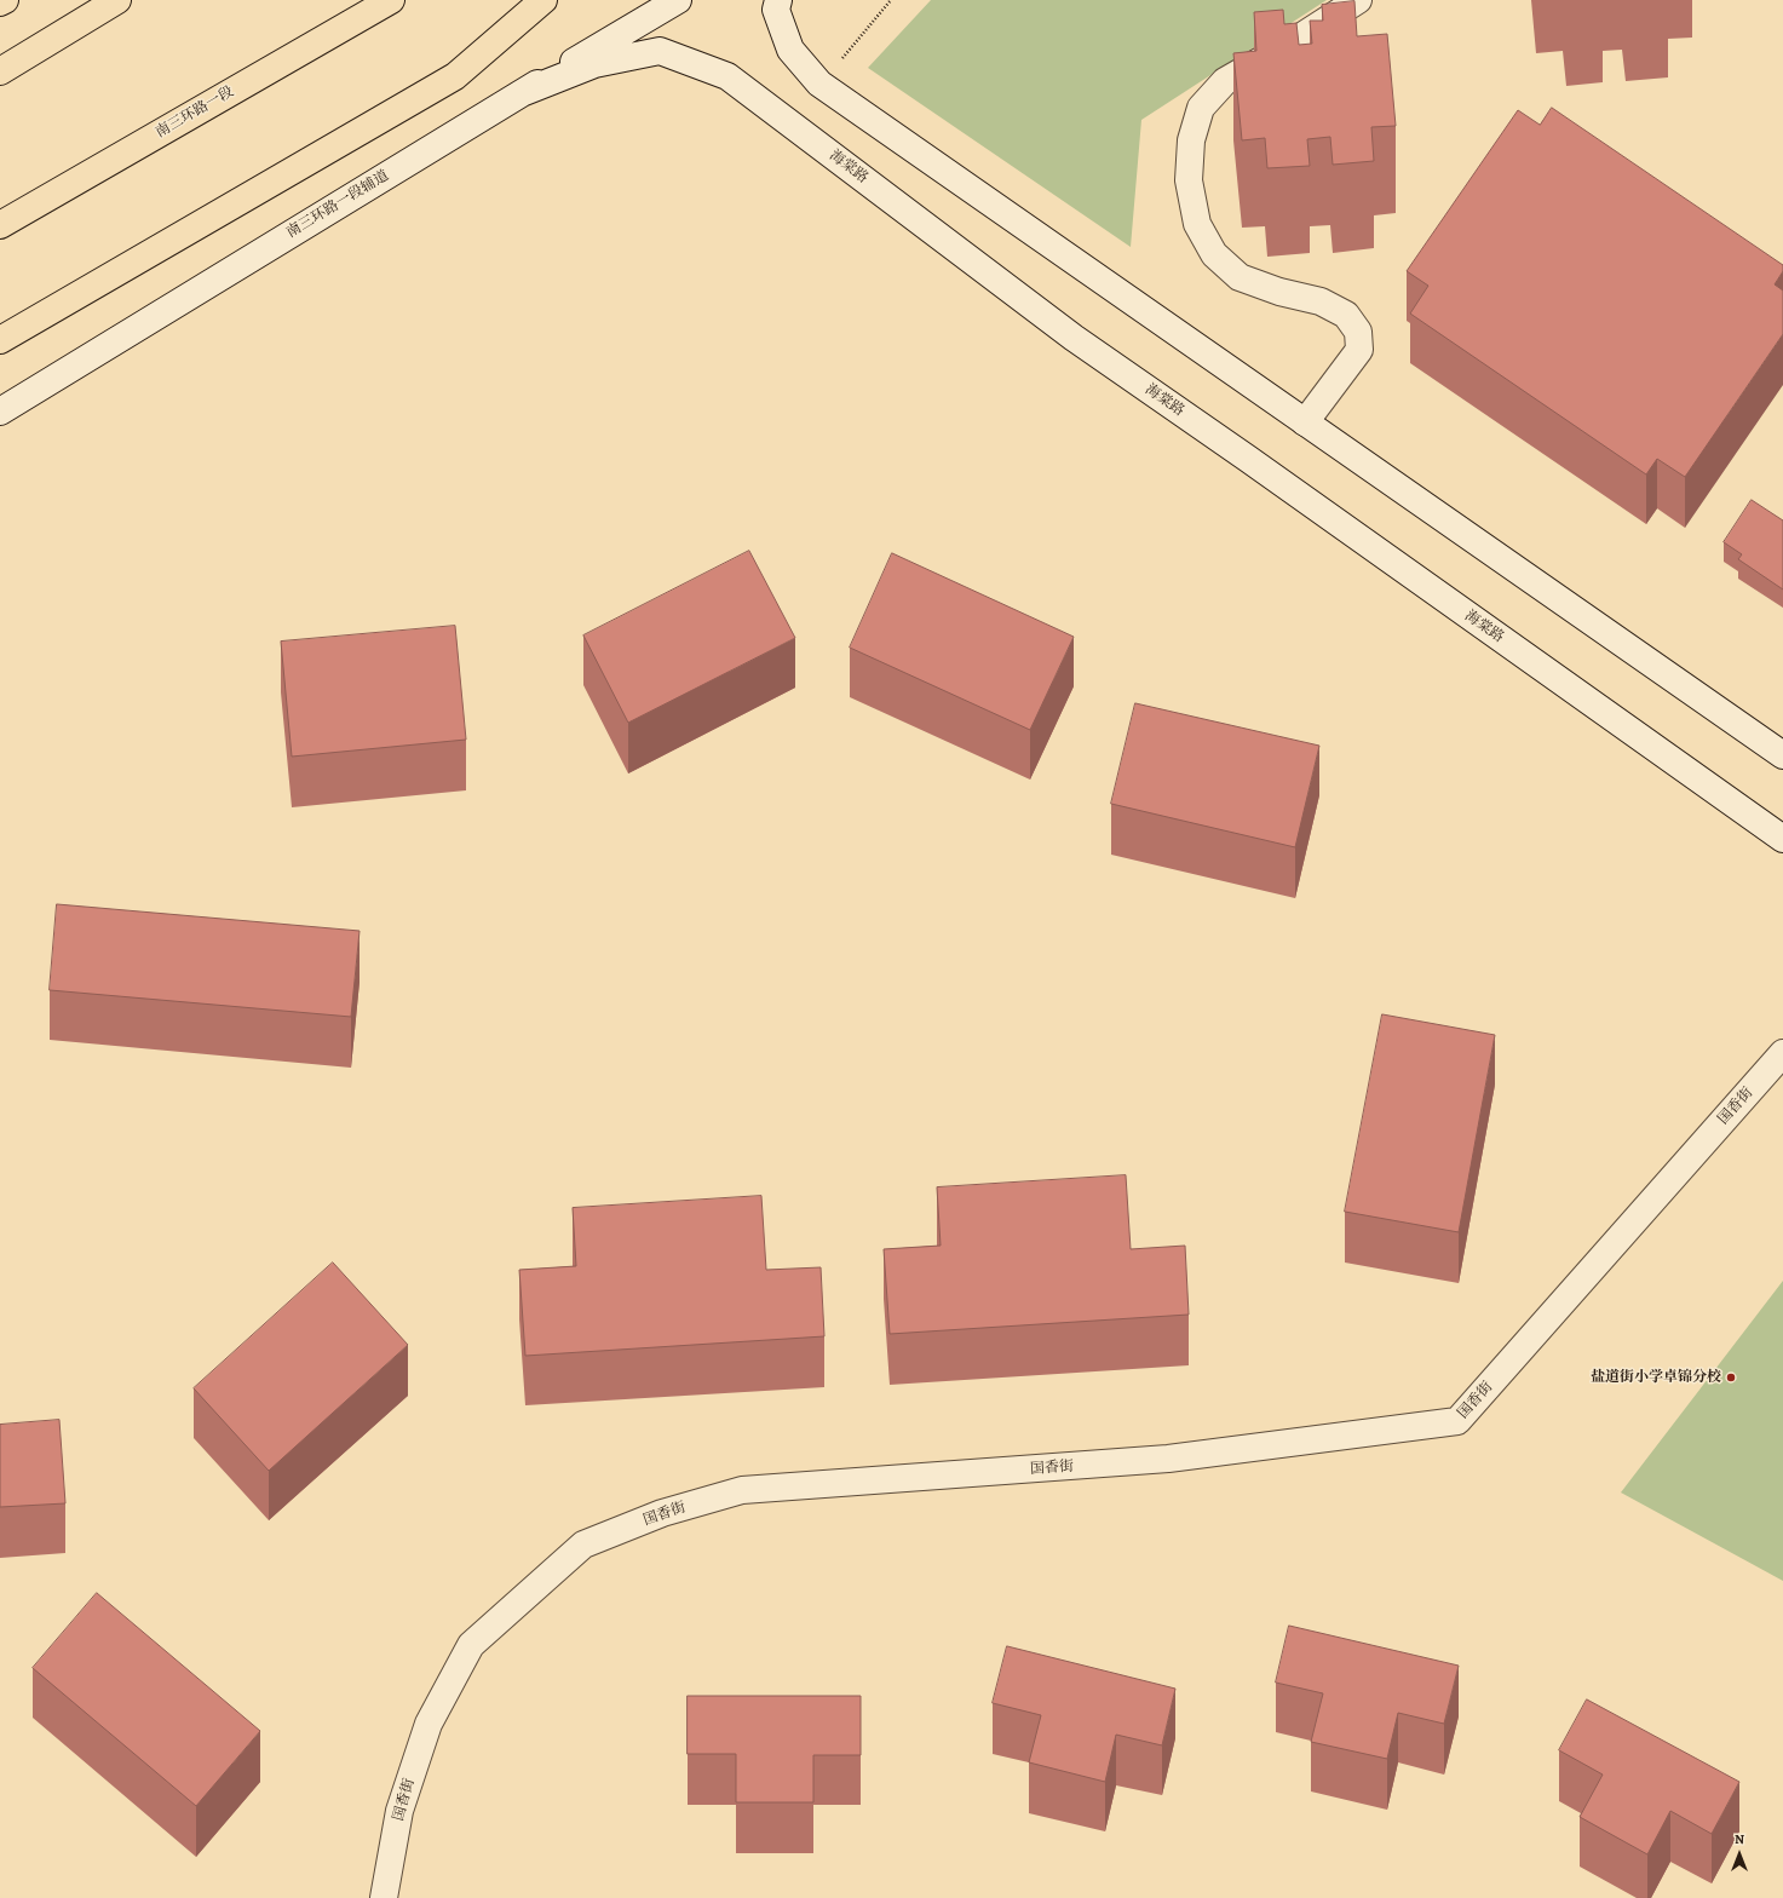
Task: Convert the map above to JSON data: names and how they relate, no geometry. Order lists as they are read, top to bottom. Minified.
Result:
{"streets":{"highway":["南三环路一段"],"main road":["海棠路","南三环路一段辅道","国香街"]},"crossings":[["海棠路","南三环路一段辅道"]],"places":["盐道街小学卓锦分校"],"north":"top"}
